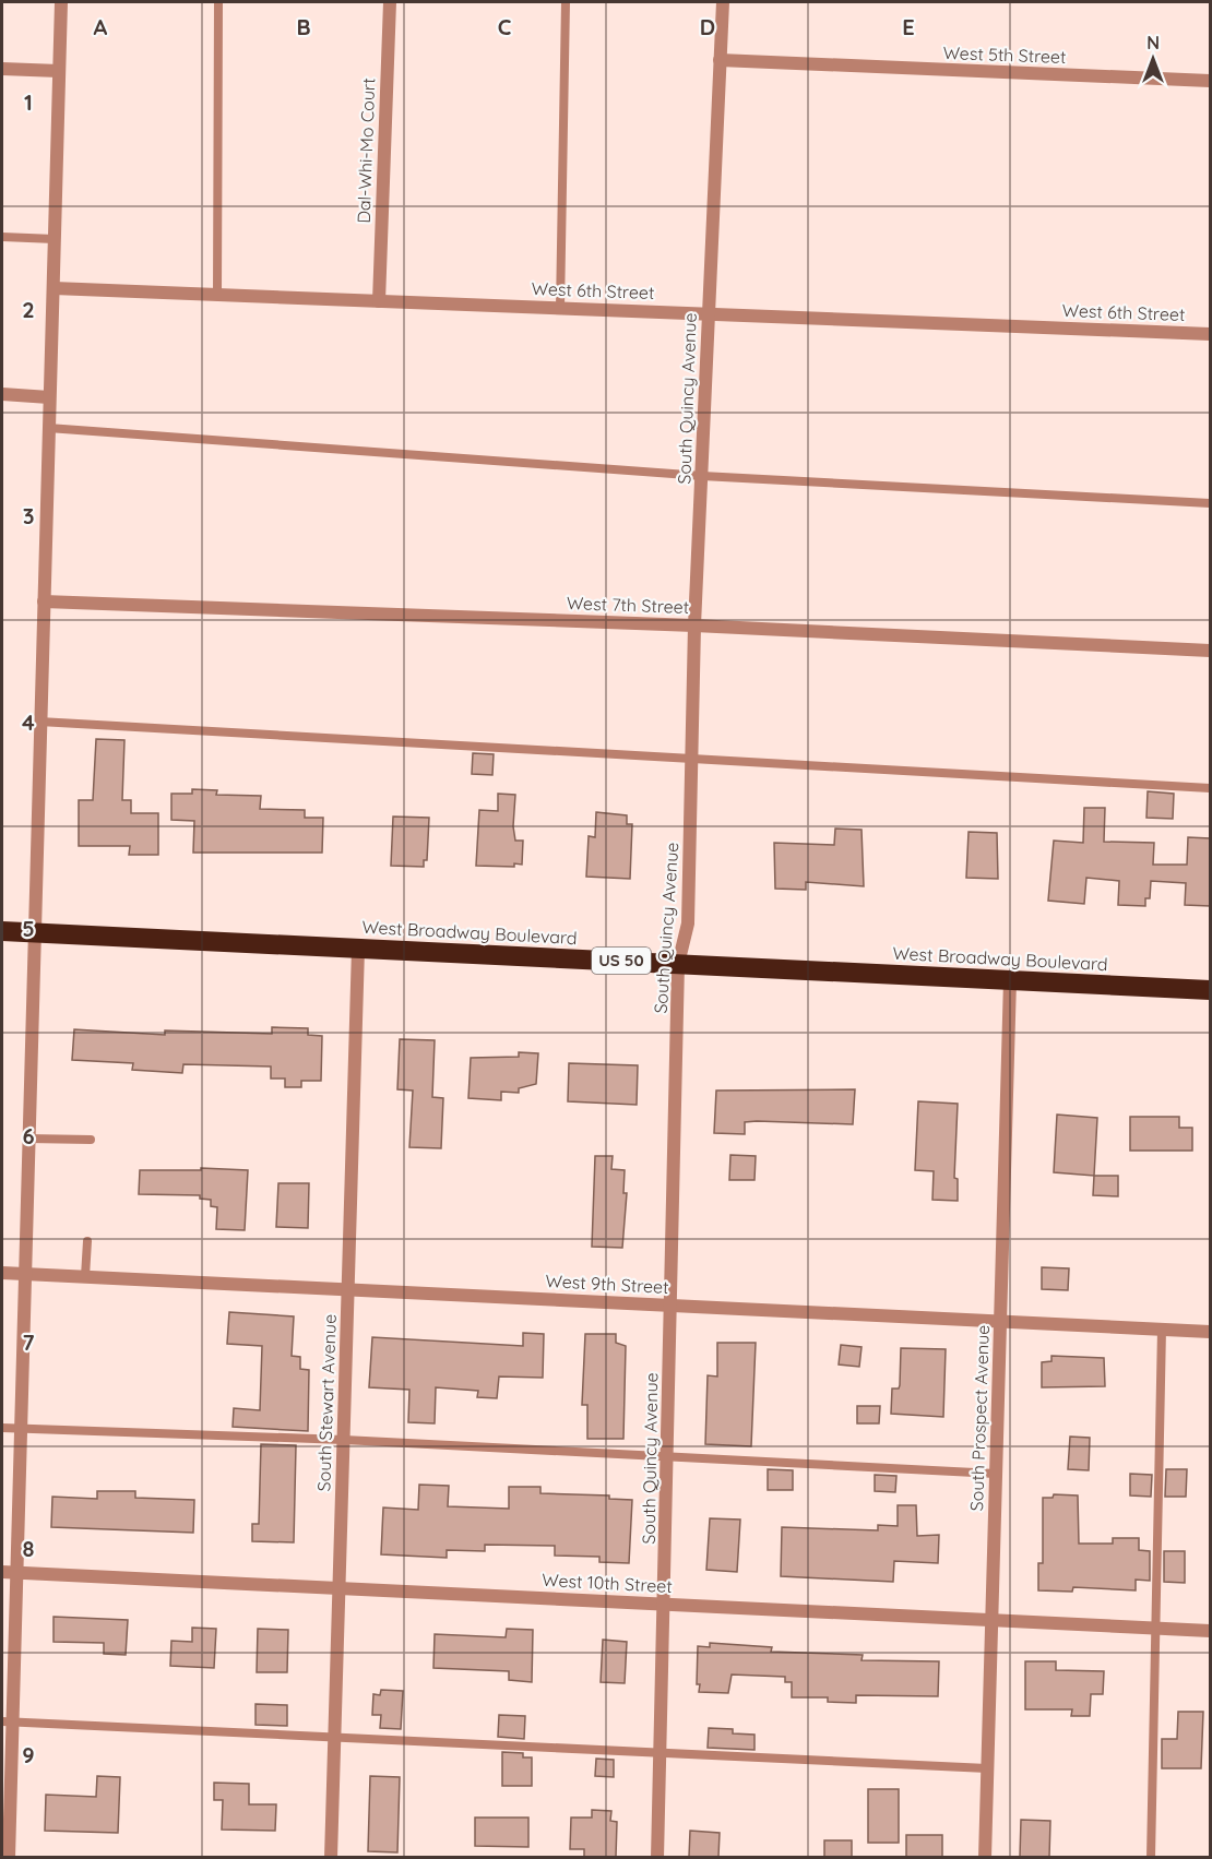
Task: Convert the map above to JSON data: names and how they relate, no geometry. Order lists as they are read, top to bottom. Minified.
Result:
{"streets":{"highway":["West Broadway Boulevard","US 50"],"street":["West 5th Street","Dal-Whi-Mo Court","West 6th Street","South Quincy Avenue","West 7th Street","West 9th Street","South Stewart Avenue","South Prospect Avenue","West 10th Street"]},"crossings":[["West 5th Street","South Quincy Avenue"],["Dal-Whi-Mo Court","West 6th Street"],["West 6th Street","South Quincy Avenue"],["South Quincy Avenue","West 7th Street"],["South Quincy Avenue","West Broadway Boulevard"],["South Quincy Avenue","West 9th Street"],["South Quincy Avenue","West 10th Street"],["West Broadway Boulevard","South Stewart Avenue"],["West Broadway Boulevard","South Prospect Avenue"],["West 9th Street","South Stewart Avenue"],["West 9th Street","South Prospect Avenue"],["South Stewart Avenue","West 10th Street"],["South Prospect Avenue","West 10th Street"]],"north":"top","grid":{"columns":["A","B","C","D","E"],"rows":["1","2","3","4","5","6","7","8","9"]}}
